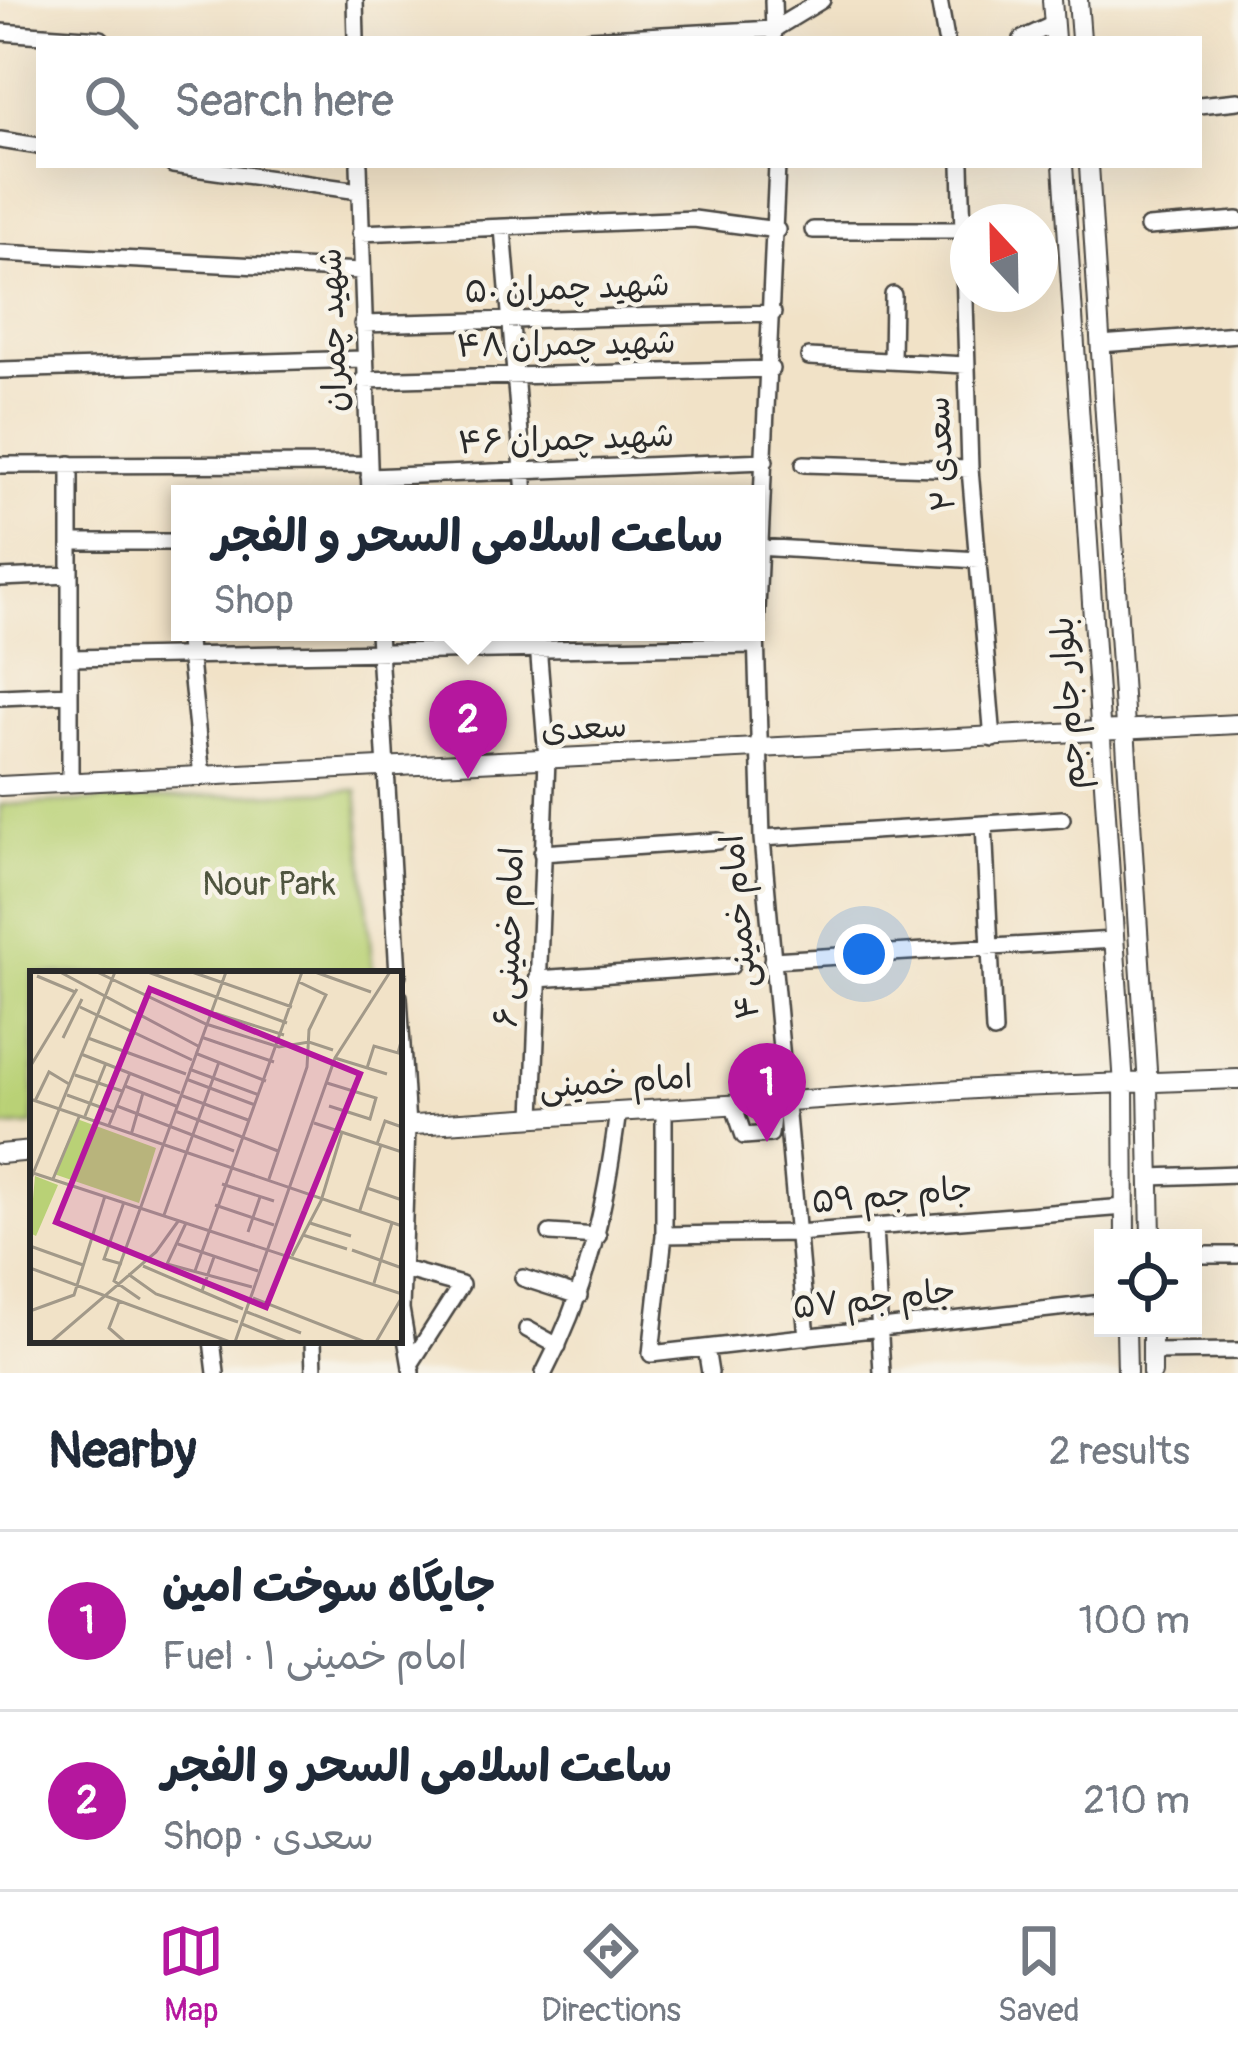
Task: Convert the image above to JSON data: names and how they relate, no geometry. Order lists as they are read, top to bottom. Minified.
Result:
{"streets":{"main road":["بلوار جام جم","سعدی","امام خمینی"],"street":["شهید چمران ۵۰","شهید چمران","شهید چمران ۴۸","شهید چمران ۴۶","سعدی ۲","امام خمینی ۴","امام خمینی ۶","جام جم ۵۹","جام جم ۵۷"]},"crossings":[["شهید چمران ۵۰","شهید چمران"],["شهید چمران ۵۰","امام خمینی ۴"],["شهید چمران","شهید چمران ۴۸"],["شهید چمران","شهید چمران ۴۶"],["شهید چمران ۴۸","امام خمینی ۴"],["شهید چمران ۴۶","امام خمینی ۴"],["سعدی ۲","سعدی"],["بلوار جام جم","سعدی"],["بلوار جام جم","امام خمینی"],["بلوار جام جم","جام جم ۵۹"],["سعدی","امام خمینی ۴"],["سعدی","امام خمینی ۶"],["امام خمینی ۴","امام خمینی"],["امام خمینی ۴","جام جم ۵۹"],["امام خمینی ۴","جام جم ۵۷"],["امام خمینی ۶","امام خمینی"],["جام جم ۵۹","جام جم ۵۷"]],"parks":["Nour Park"],"north":"top","page":{"search":"Search here","popup":["ساعت اسلامی السحر و الفجر","Shop"],"pins":["2","1"],"heading":["Nearby","2 results"],"list":[{"mark":"1","name":"جایگاه سوخت امین","note":"Fuel · امام خمینی ۱","value":"100 m"},{"mark":"2","name":"ساعت اسلامی السحر و الفجر","note":"Shop · سعدی","value":"210 m"}],"nav":["Map","Directions","Saved"]}}
